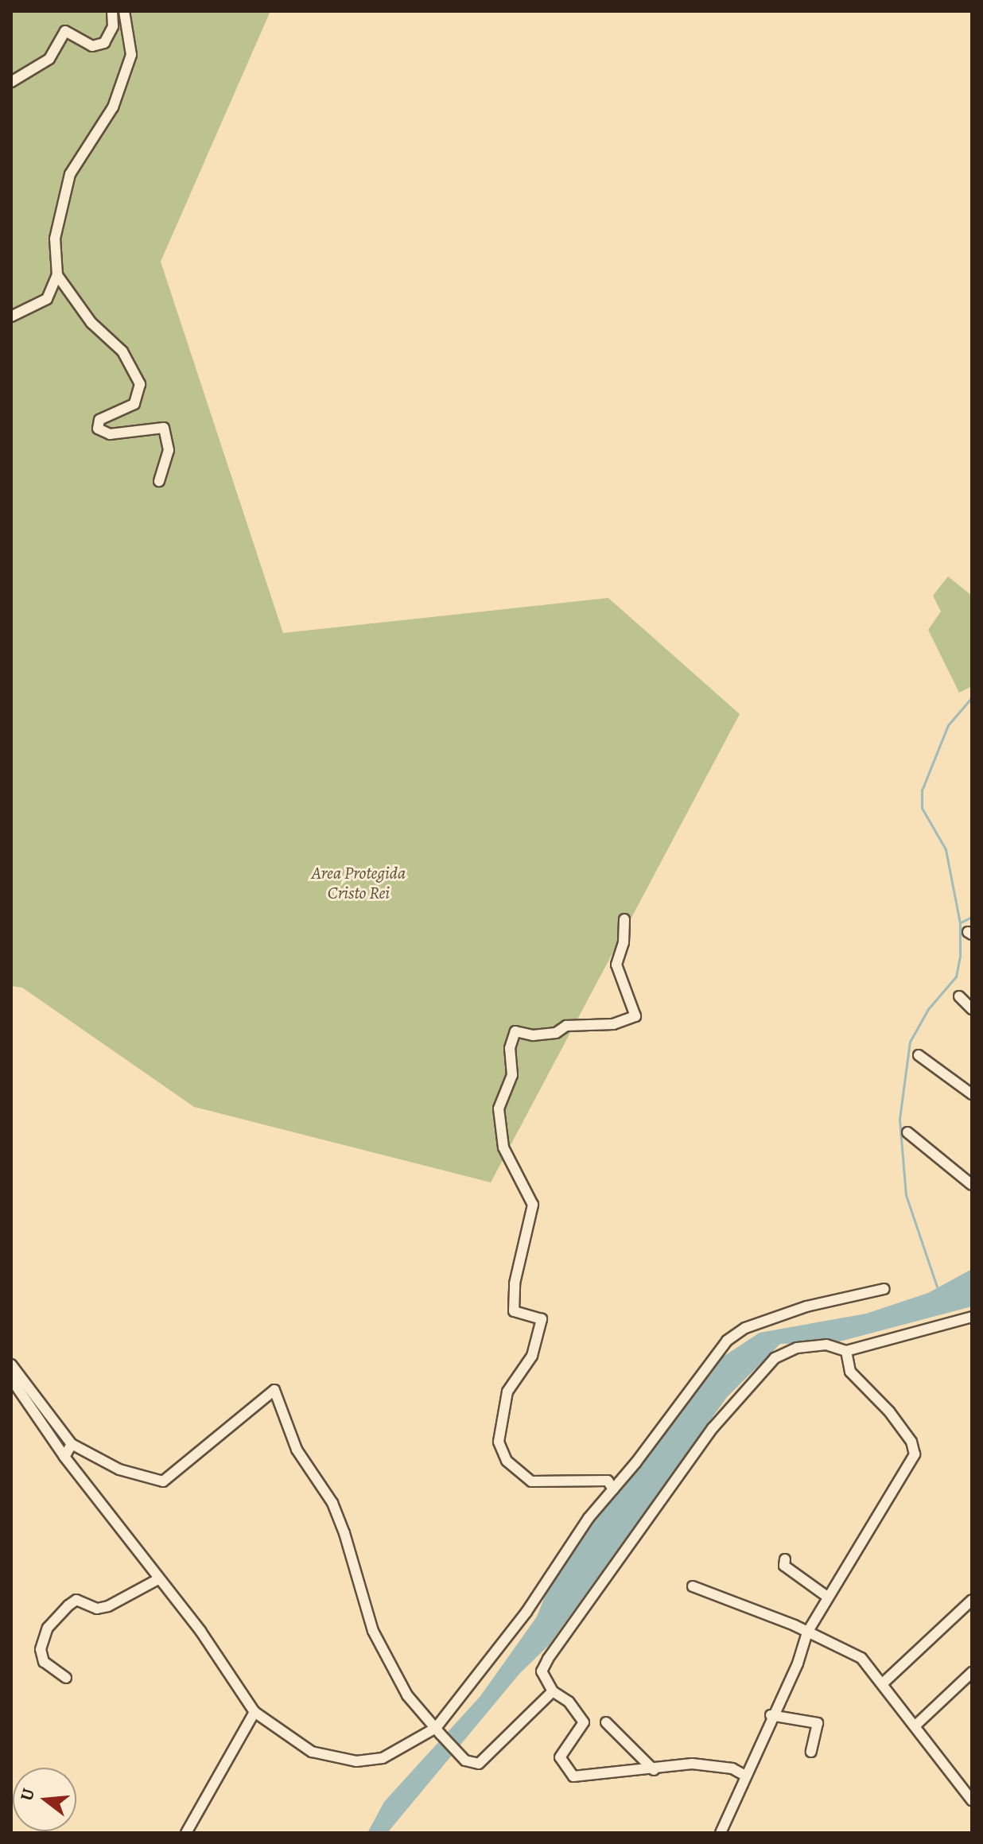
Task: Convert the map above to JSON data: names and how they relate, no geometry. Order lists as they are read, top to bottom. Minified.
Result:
{"parks":["Area Protegida Cristo Rei"],"north":"left"}
